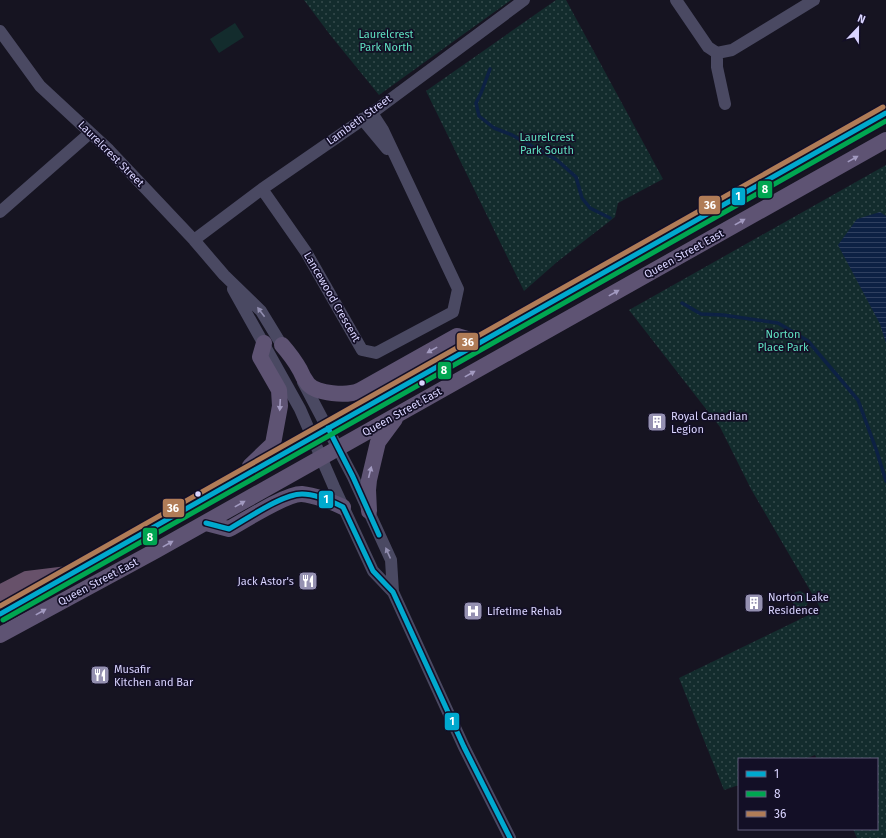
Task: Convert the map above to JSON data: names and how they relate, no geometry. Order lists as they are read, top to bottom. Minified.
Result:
{"streets":{"main road":["Queen Street East"],"street":["Lambeth Street","Laurelcrest Street","Lancewood Crescent"]},"crossings":[["Lambeth Street","Laurelcrest Street"],["Lambeth Street","Lancewood Crescent"],["Laurelcrest Street","Queen Street East"]],"parks":["Laurelcrest Park North","Laurelcrest Park South","Norton Place Park"],"places":{"building":["Royal Canadian Legion","Norton Lake Residence"],"restaurant":["Jack Astor's","Musafir Kitchen and Bar"],"hospital":["Lifetime Rehab"]},"lines":["transit line 36","transit line 1","transit line 8"],"legend":["1","8","36"],"north":"top"}
